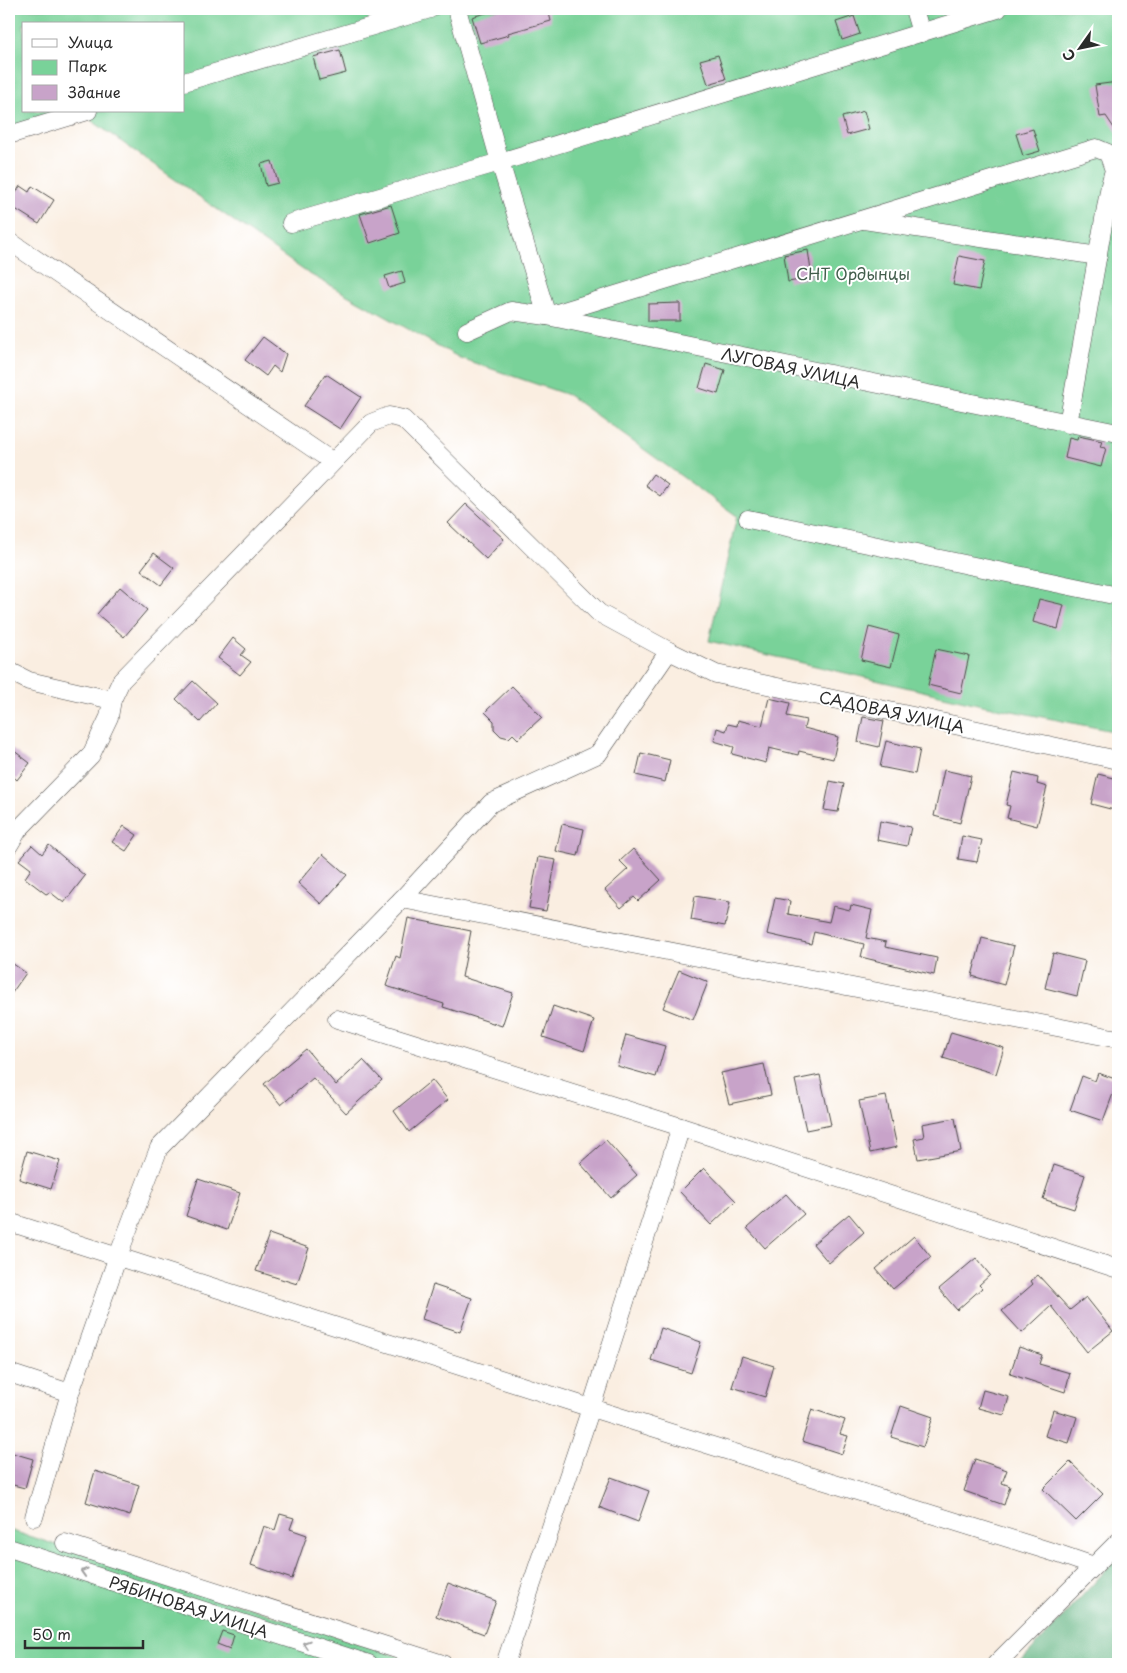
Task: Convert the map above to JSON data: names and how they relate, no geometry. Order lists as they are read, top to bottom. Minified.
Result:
{"streets":{"street":["ЛУГОВАЯ УЛИЦА","САДОВАЯ УЛИЦА","РЯБИНОВАЯ УЛИЦА"]},"parks":["СНТ Ордынцы"],"legend":["Улица","Парк","Здание"],"scale_bar":"50 m","north":"bottom left"}
